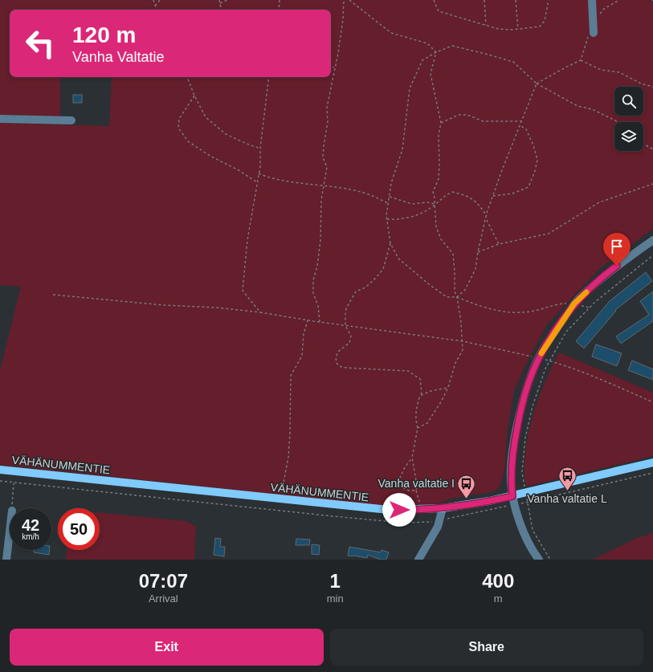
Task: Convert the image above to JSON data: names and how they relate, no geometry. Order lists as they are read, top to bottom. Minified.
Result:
{"streets":{"main road":["VÄHÄNUMMENTIE"]},"places":{"bus stop":["Vanha valtatie L","Vanha valtatie I"]},"page":{"turn":["120 m","Vanha Valtatie"],"speed":"42 km/h","limit":"50","eta":["07:07","Arrival","1","min","400","m"],"buttons":["Exit","Share"]}}
